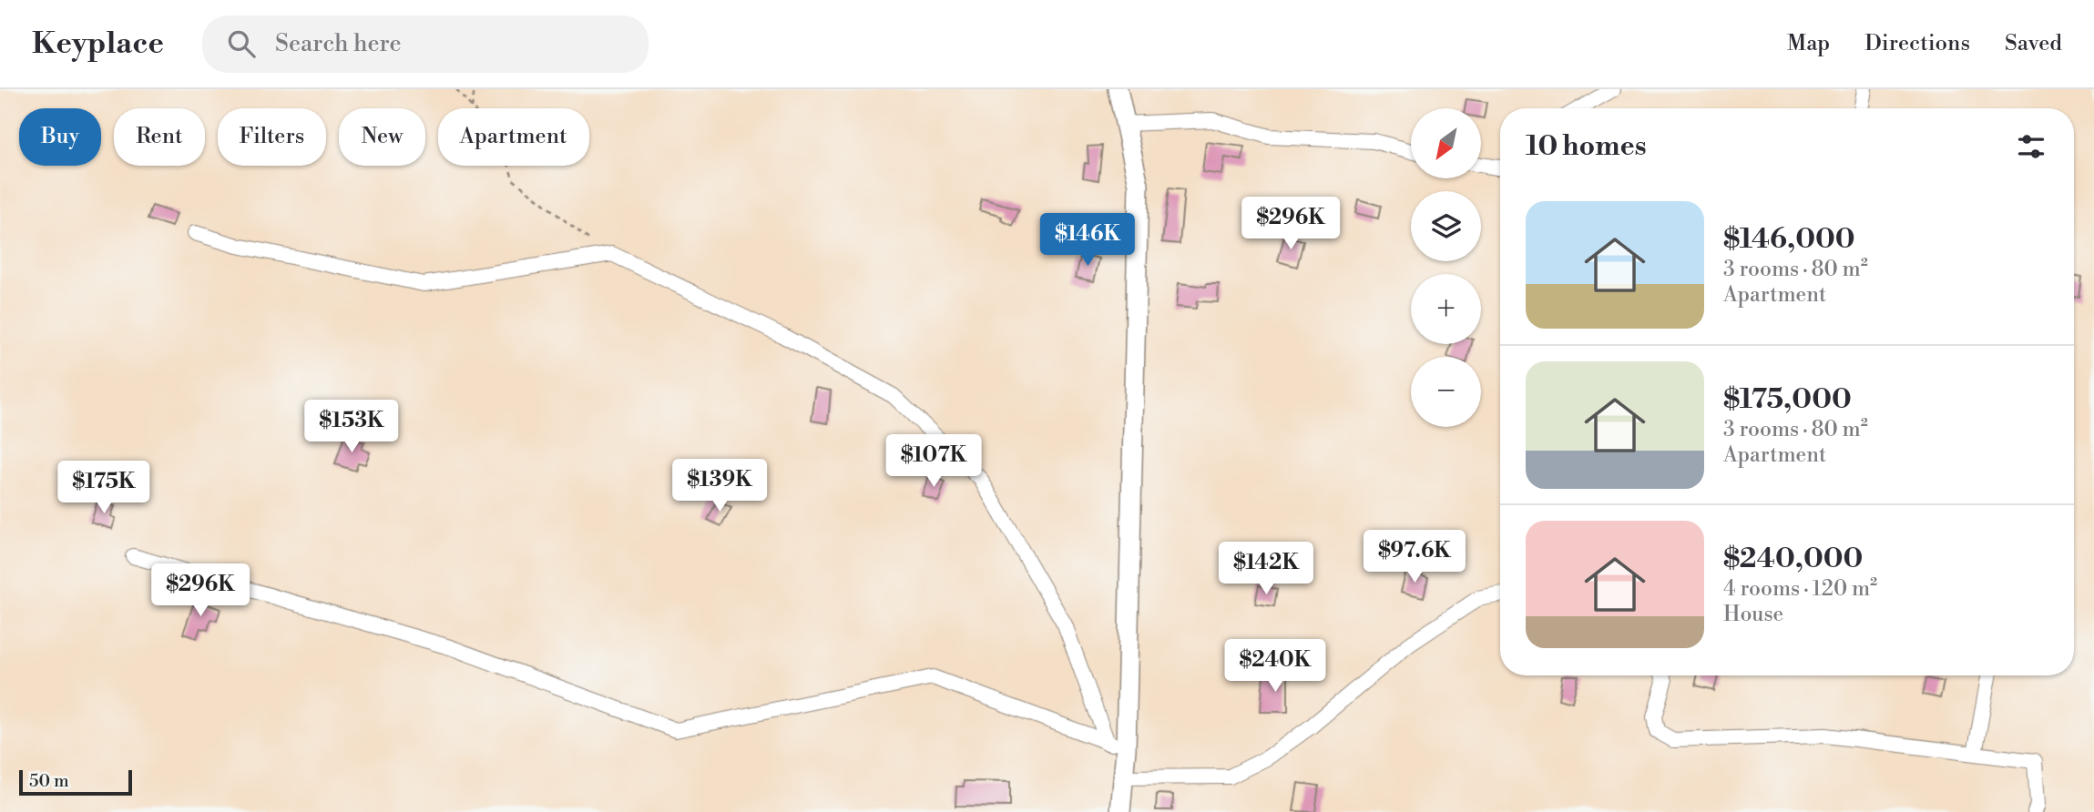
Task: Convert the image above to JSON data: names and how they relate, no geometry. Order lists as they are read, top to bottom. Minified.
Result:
{"scale_bar":"50 m","north":"bottom left","page":{"header":"Keyplace","search":"Search here","nav":["Map","Directions","Saved"],"map_buttons":["+","−"],"chip":["Buy","Rent","Filters","New","Apartment"],"heading":"10 homes","list":[{"name":"$146,000","note":"3 rooms · 80 m² · Apartment"},{"name":"$175,000","note":"3 rooms · 80 m² · Apartment"},{"name":"$240,000","note":"4 rooms · 120 m² · House"}],"price":["$296K","$146K","$153K","$107K","$139K","$175K","$97.6K","$142K","$296K","$240K"],"scale":"50 m"}}
